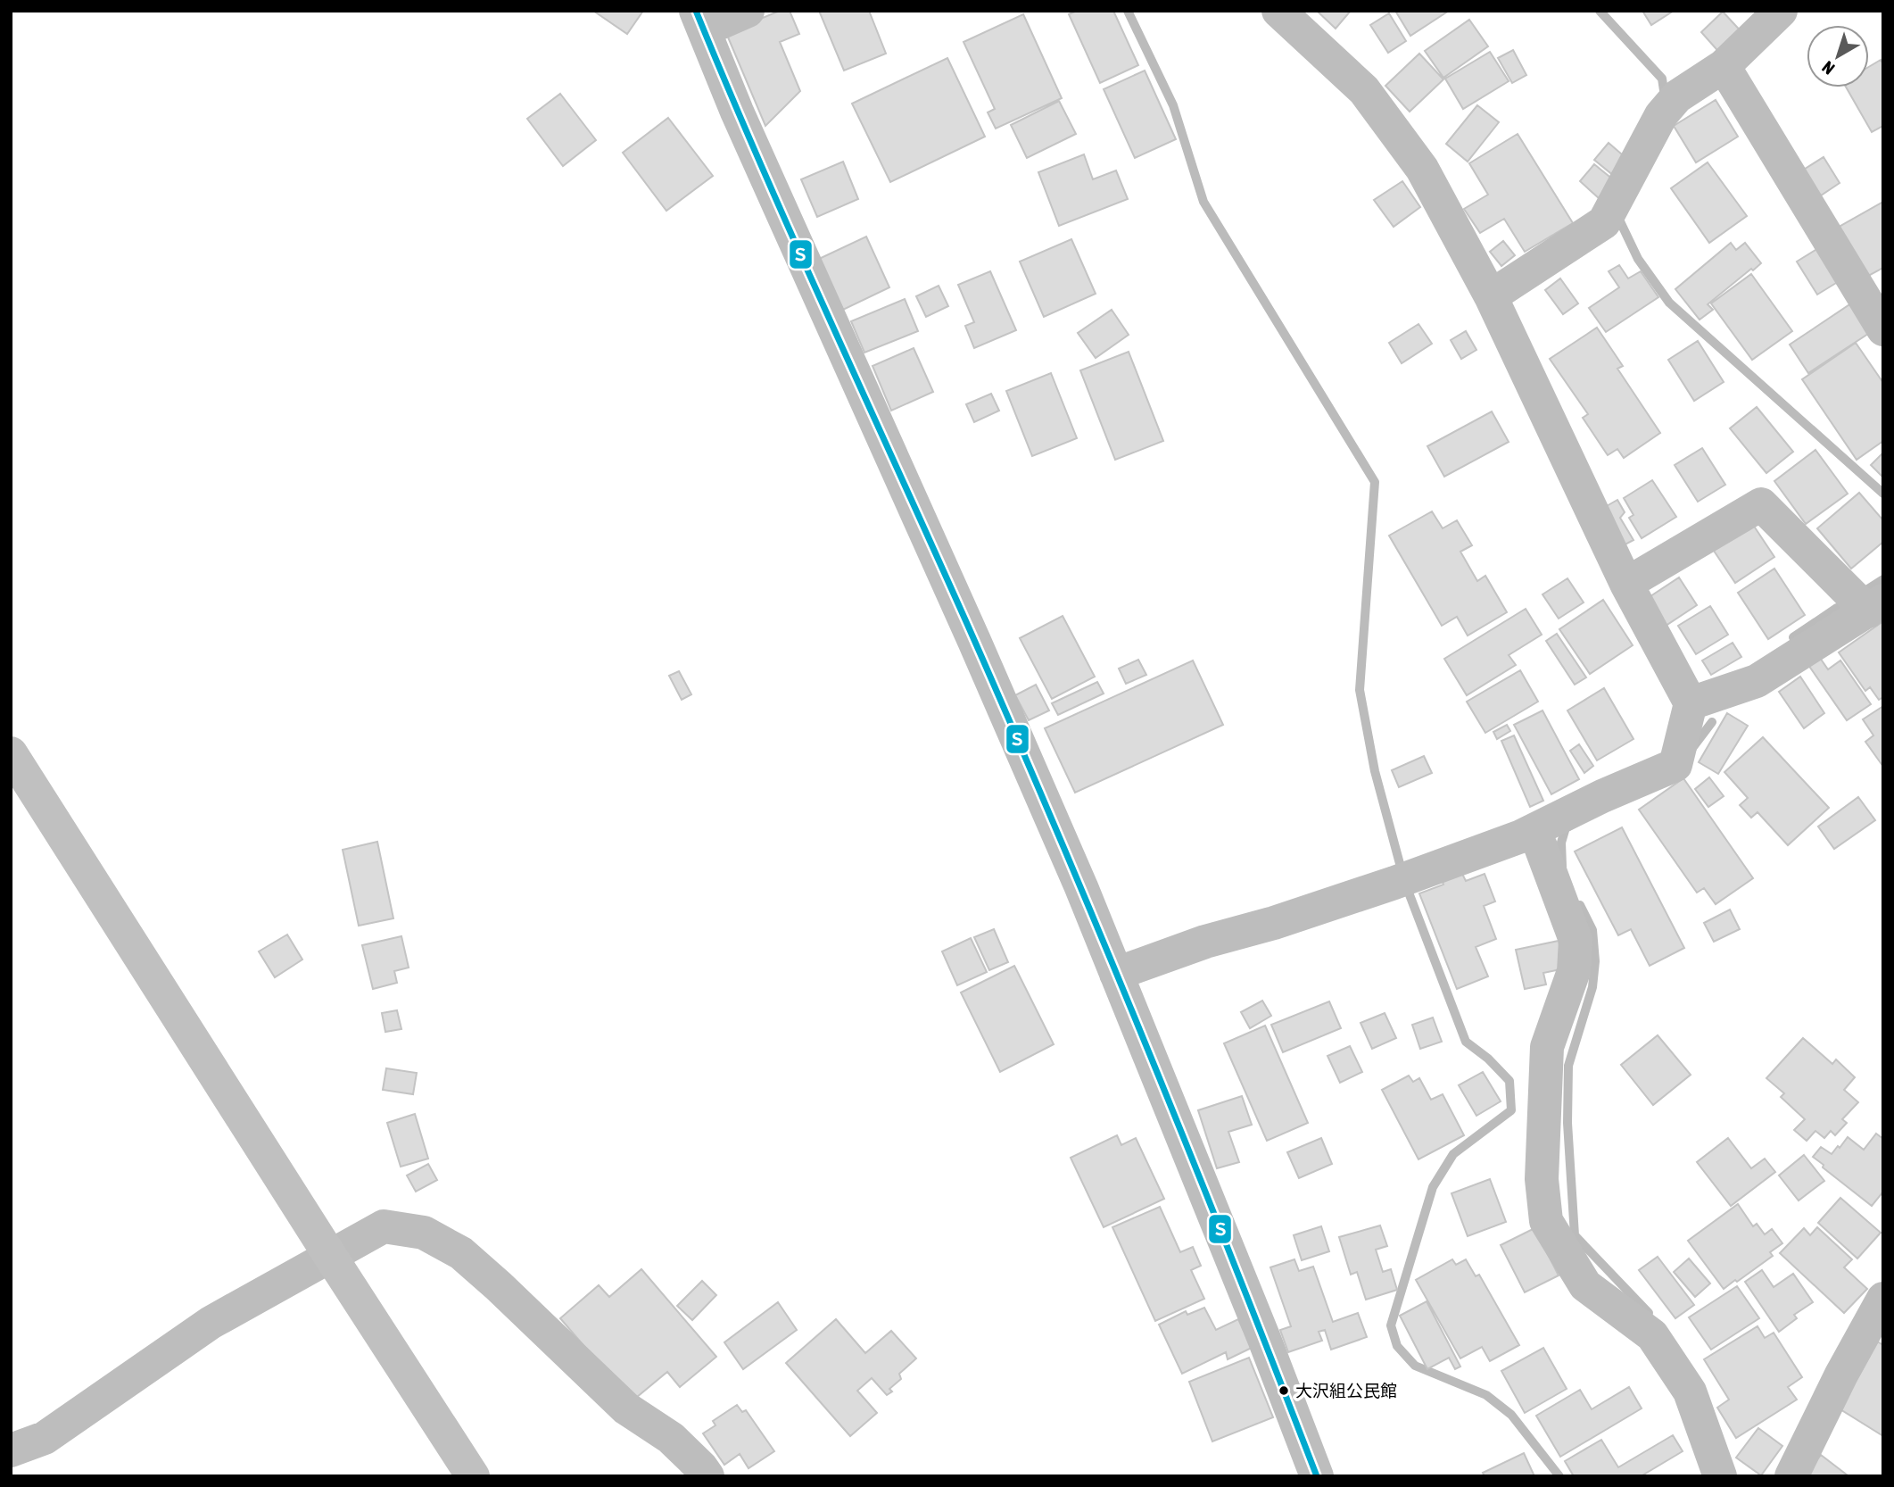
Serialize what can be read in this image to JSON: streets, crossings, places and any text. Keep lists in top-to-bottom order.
{
  "places": ["大沢組公民館"],
  "lines": ["transit line Ｓ"],
  "north": "bottom left"
}
